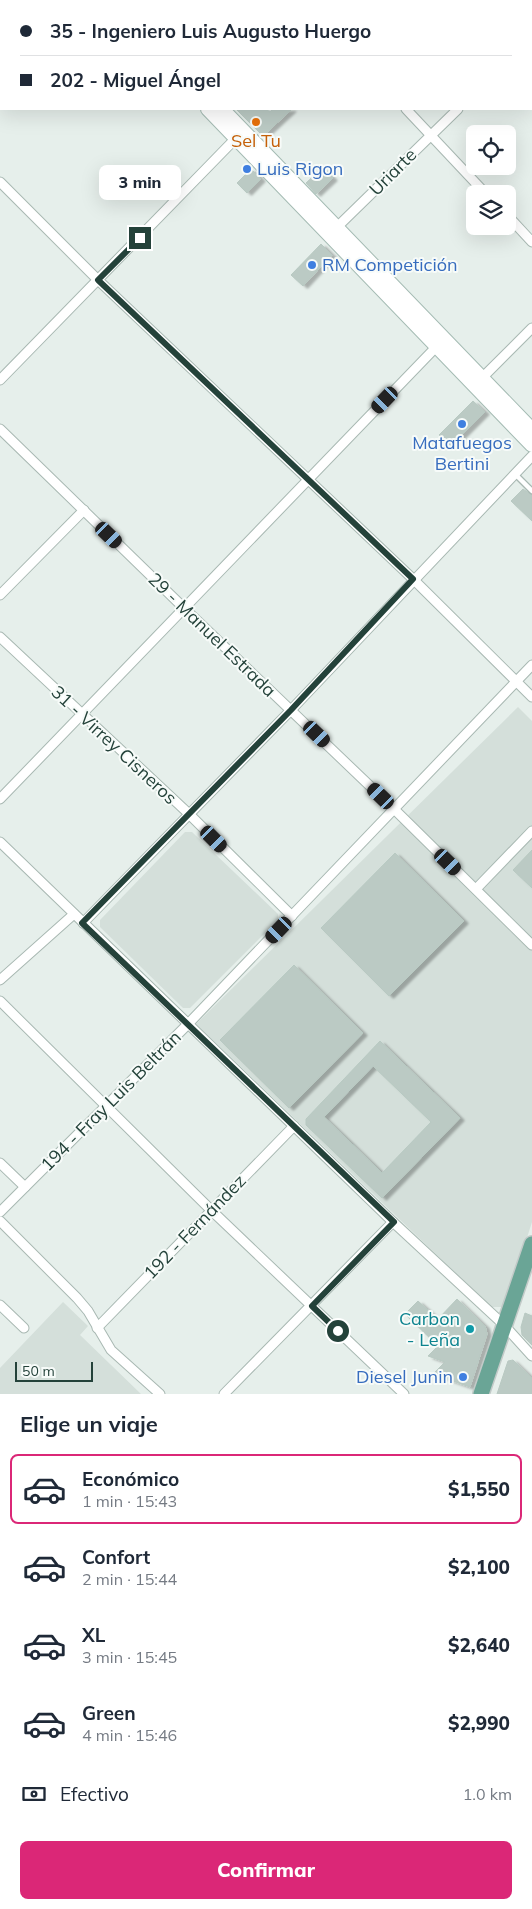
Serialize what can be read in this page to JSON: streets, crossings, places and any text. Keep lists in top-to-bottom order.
{
  "streets": {
    "street": [
      "Uriarte",
      "29 - Manuel Estrada",
      "31 - Virrey Cisneros",
      "194 - Fray Luis Beltrán",
      "192 - Fernández"
    ]
  },
  "crossings": [
    ["29 - Manuel Estrada", "194 - Fray Luis Beltrán"],
    ["31 - Virrey Cisneros", "194 - Fray Luis Beltrán"]
  ],
  "places": [
    "Sel Tu",
    "Luis Rigon",
    "RM Competición",
    "Matafuegos Bertini",
    "Carbon - Leña",
    "Diesel Junin"
  ],
  "scale_bar": "50 m",
  "page": {
    "banner": ["35 - Ingeniero Luis Augusto Huergo", "202 - Miguel Ángel"],
    "bubble": "3 min",
    "scale": "50 m",
    "heading": "Elige un viaje",
    "list": [
      {
        "name": "Económico",
        "note": "1 min · 15:43",
        "value": "$1,550"
      },
      {
        "name": "Confort",
        "note": "2 min · 15:44",
        "value": "$2,100"
      },
      {
        "name": "XL",
        "note": "3 min · 15:45",
        "value": "$2,640"
      },
      {
        "name": "Green",
        "note": "4 min · 15:46",
        "value": "$2,990"
      }
    ],
    "pay": ["Efectivo", "1.0 km"],
    "buttons": "Confirmar"
  }
}
